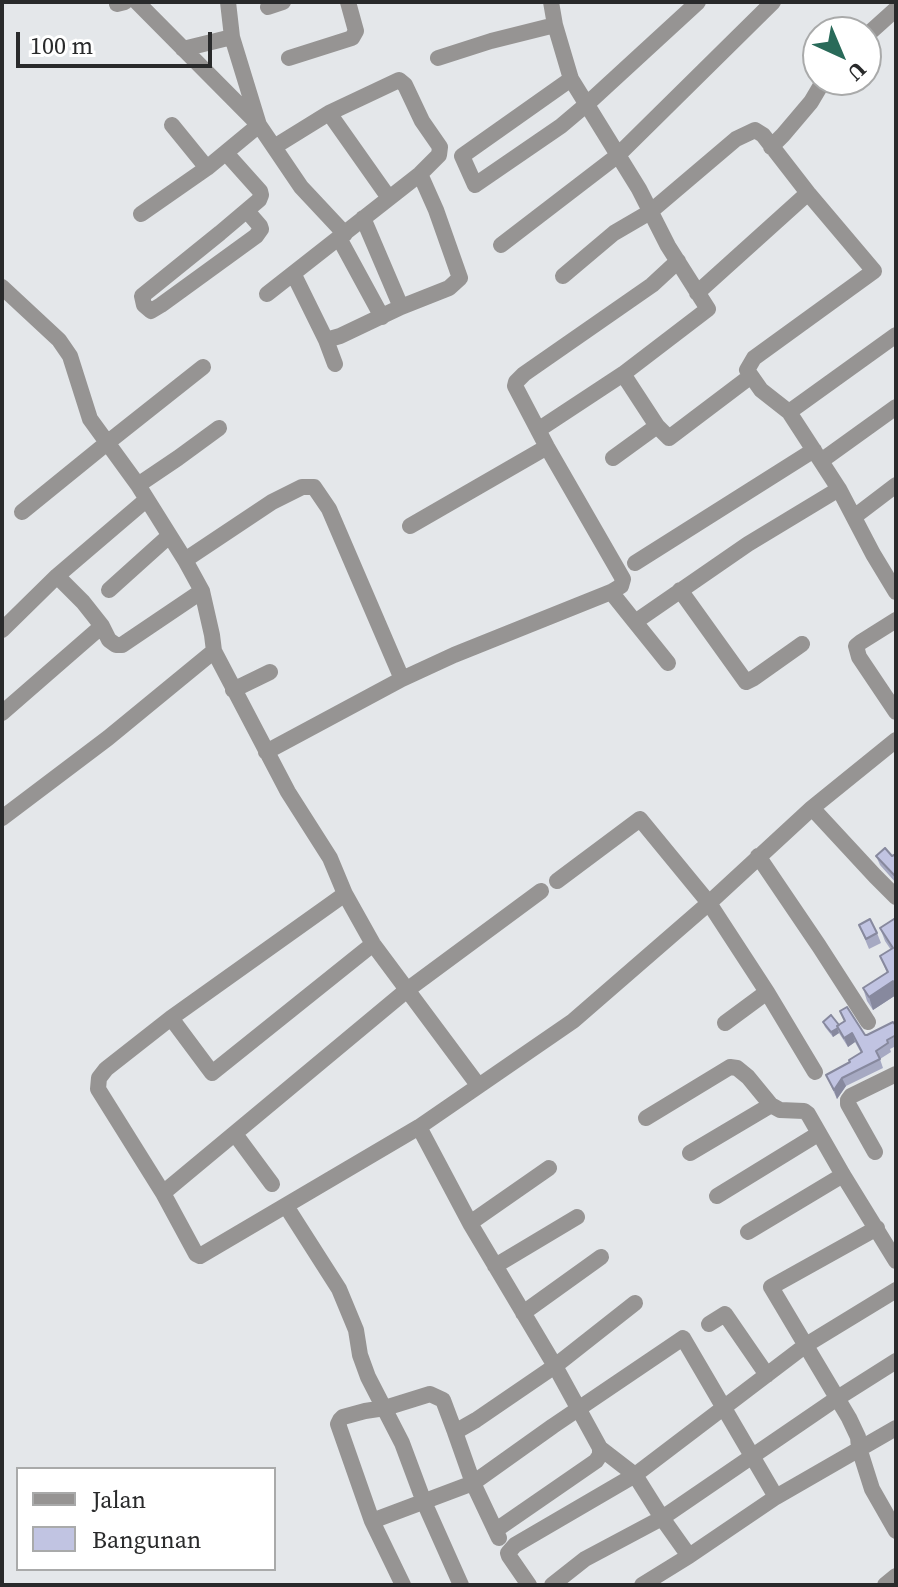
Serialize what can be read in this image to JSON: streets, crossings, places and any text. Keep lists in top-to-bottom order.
{
  "legend": ["Jalan", "Bangunan"],
  "scale_bar": "100 m",
  "north": "bottom right"
}
